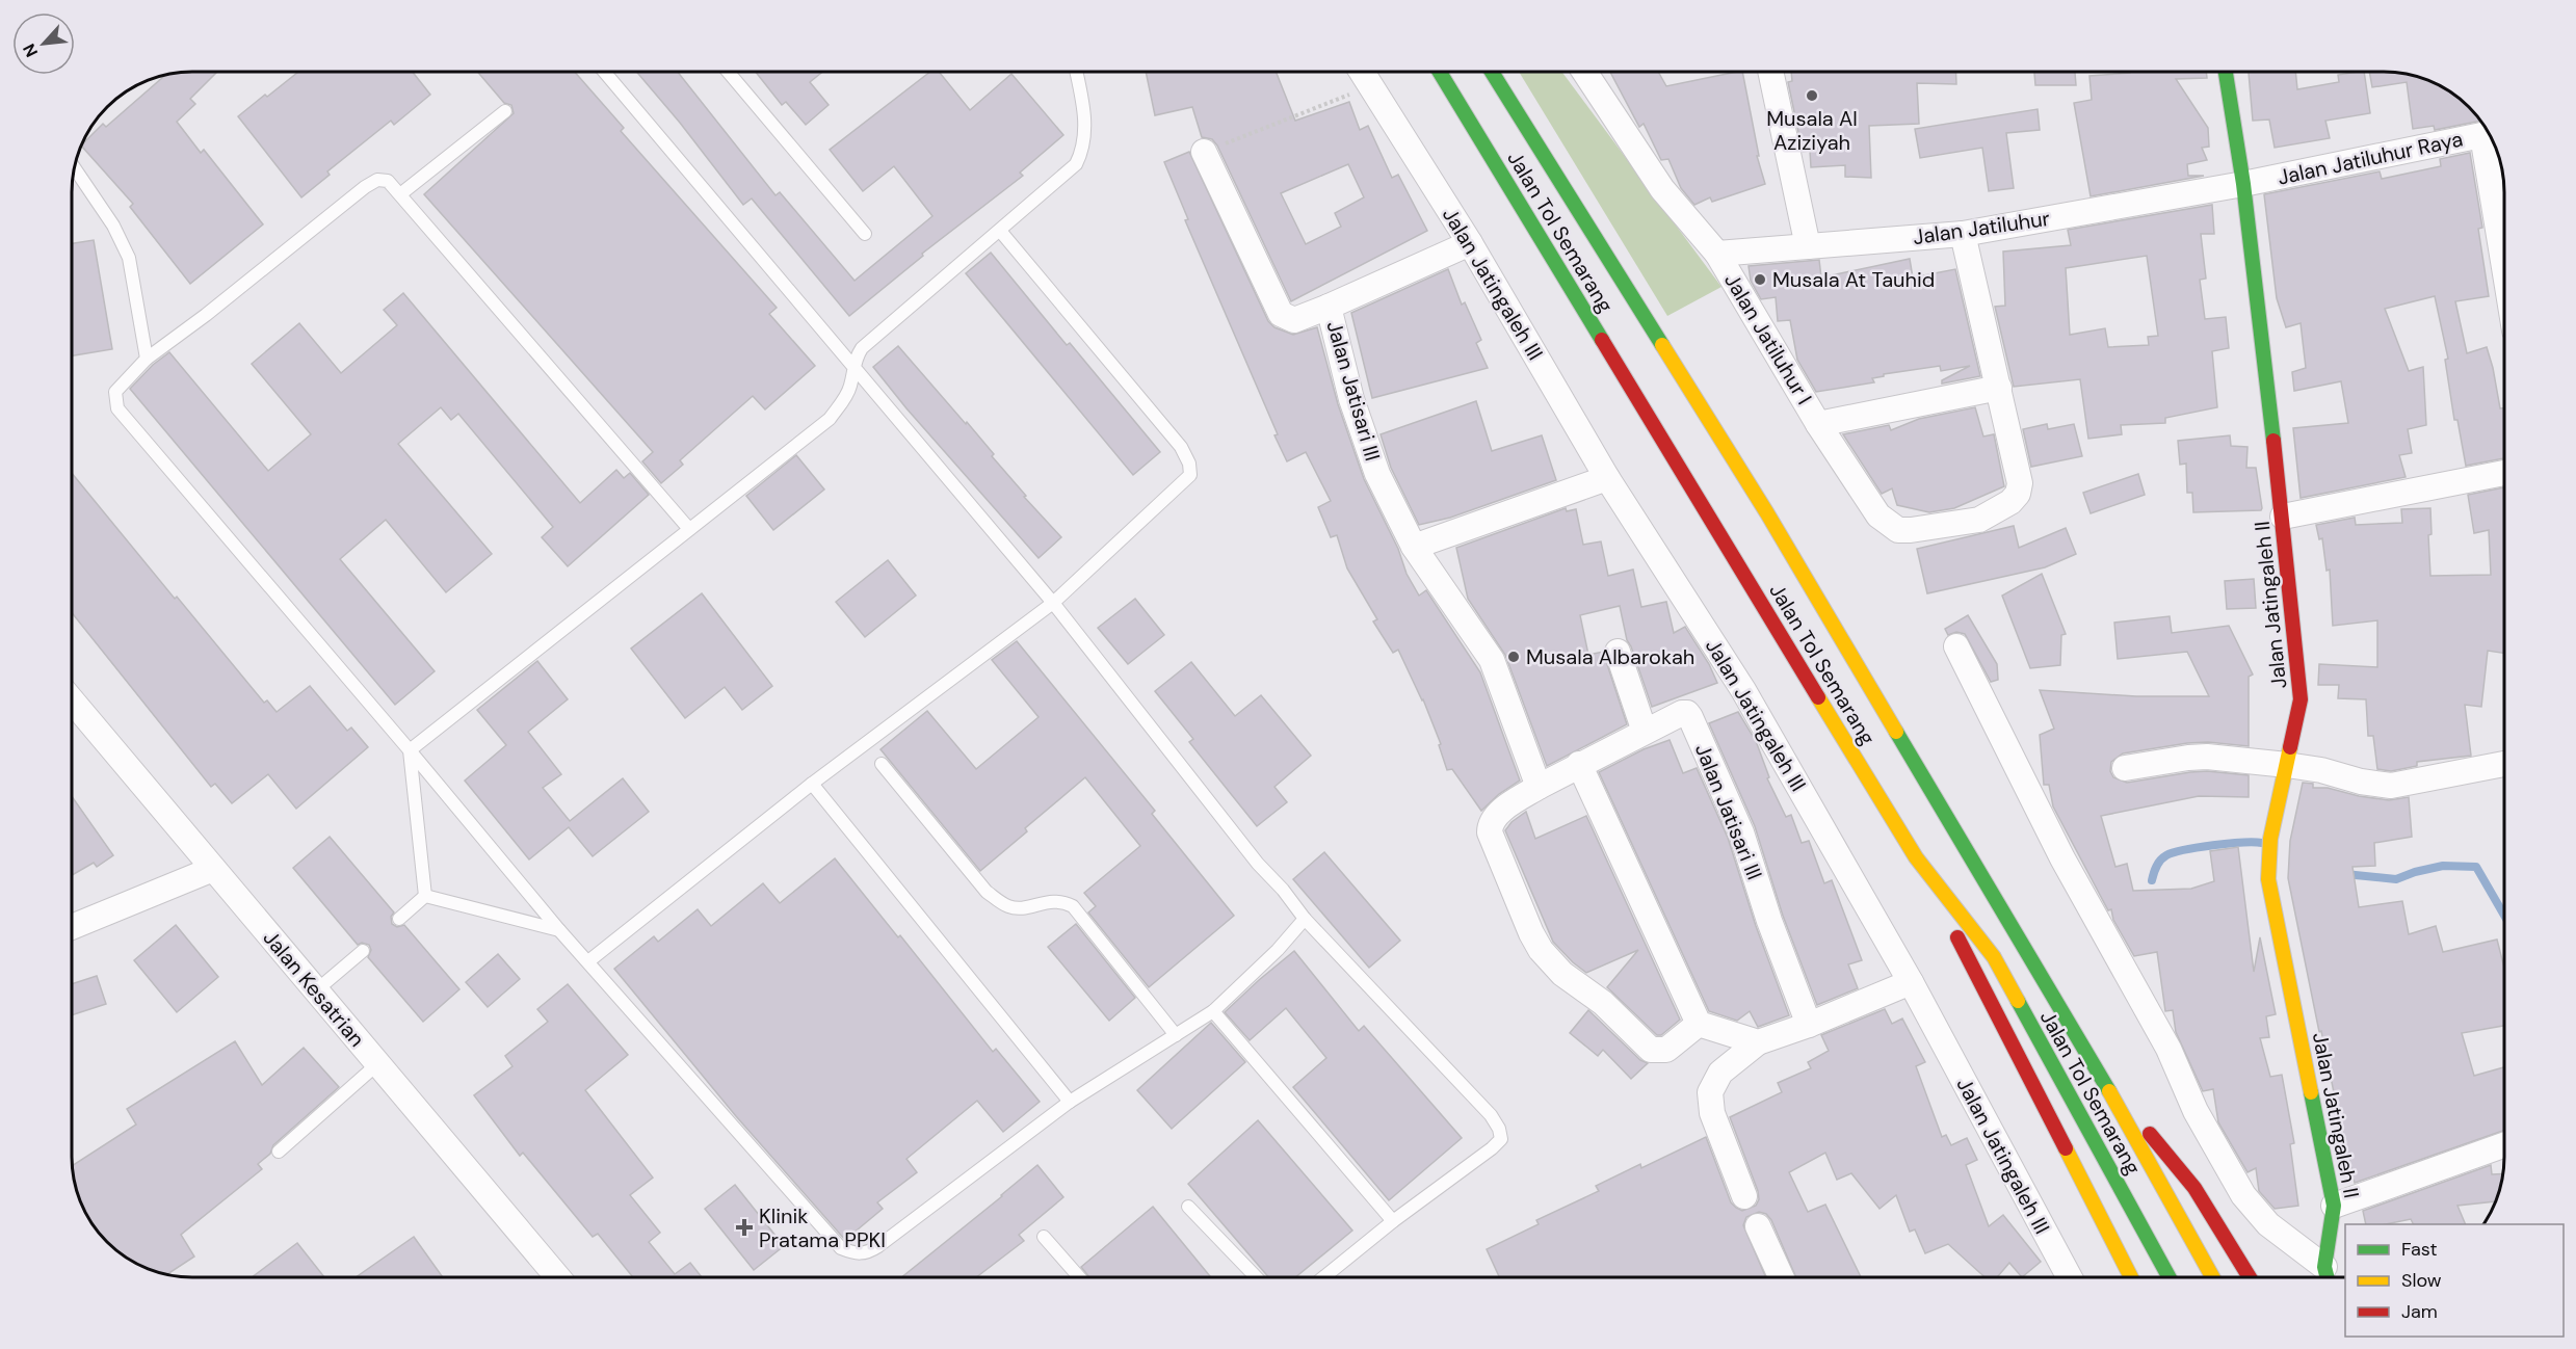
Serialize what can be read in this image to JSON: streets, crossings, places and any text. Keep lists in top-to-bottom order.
{
  "streets": {
    "main road": ["Jalan Tol Semarang", "Jalan Jatingaleh II"],
    "street": [
      "Jalan Jatiluhur Raya",
      "Jalan Jatiluhur",
      "Jalan Jatingaleh III",
      "Jalan Jatiluhur I",
      "Jalan Jatisari III",
      "Jalan Kesatrian"
    ]
  },
  "crossings": [
    ["Jalan Jatiluhur Raya", "Jalan Jatiluhur"],
    ["Jalan Jatiluhur Raya", "Jalan Jatingaleh II"],
    ["Jalan Jatiluhur", "Jalan Jatiluhur I"],
    ["Jalan Jatiluhur", "Jalan Jatingaleh II"],
    ["Jalan Jatingaleh III", "Jalan Jatisari III"]
  ],
  "places": {
    "other": ["Musala Al Aziziyah", "Musala At Tauhid", "Musala Albarokah"],
    "health": ["Klinik Pratama PPKI"]
  },
  "legend": ["Fast", "Slow", "Jam"],
  "north": "bottom left"
}
